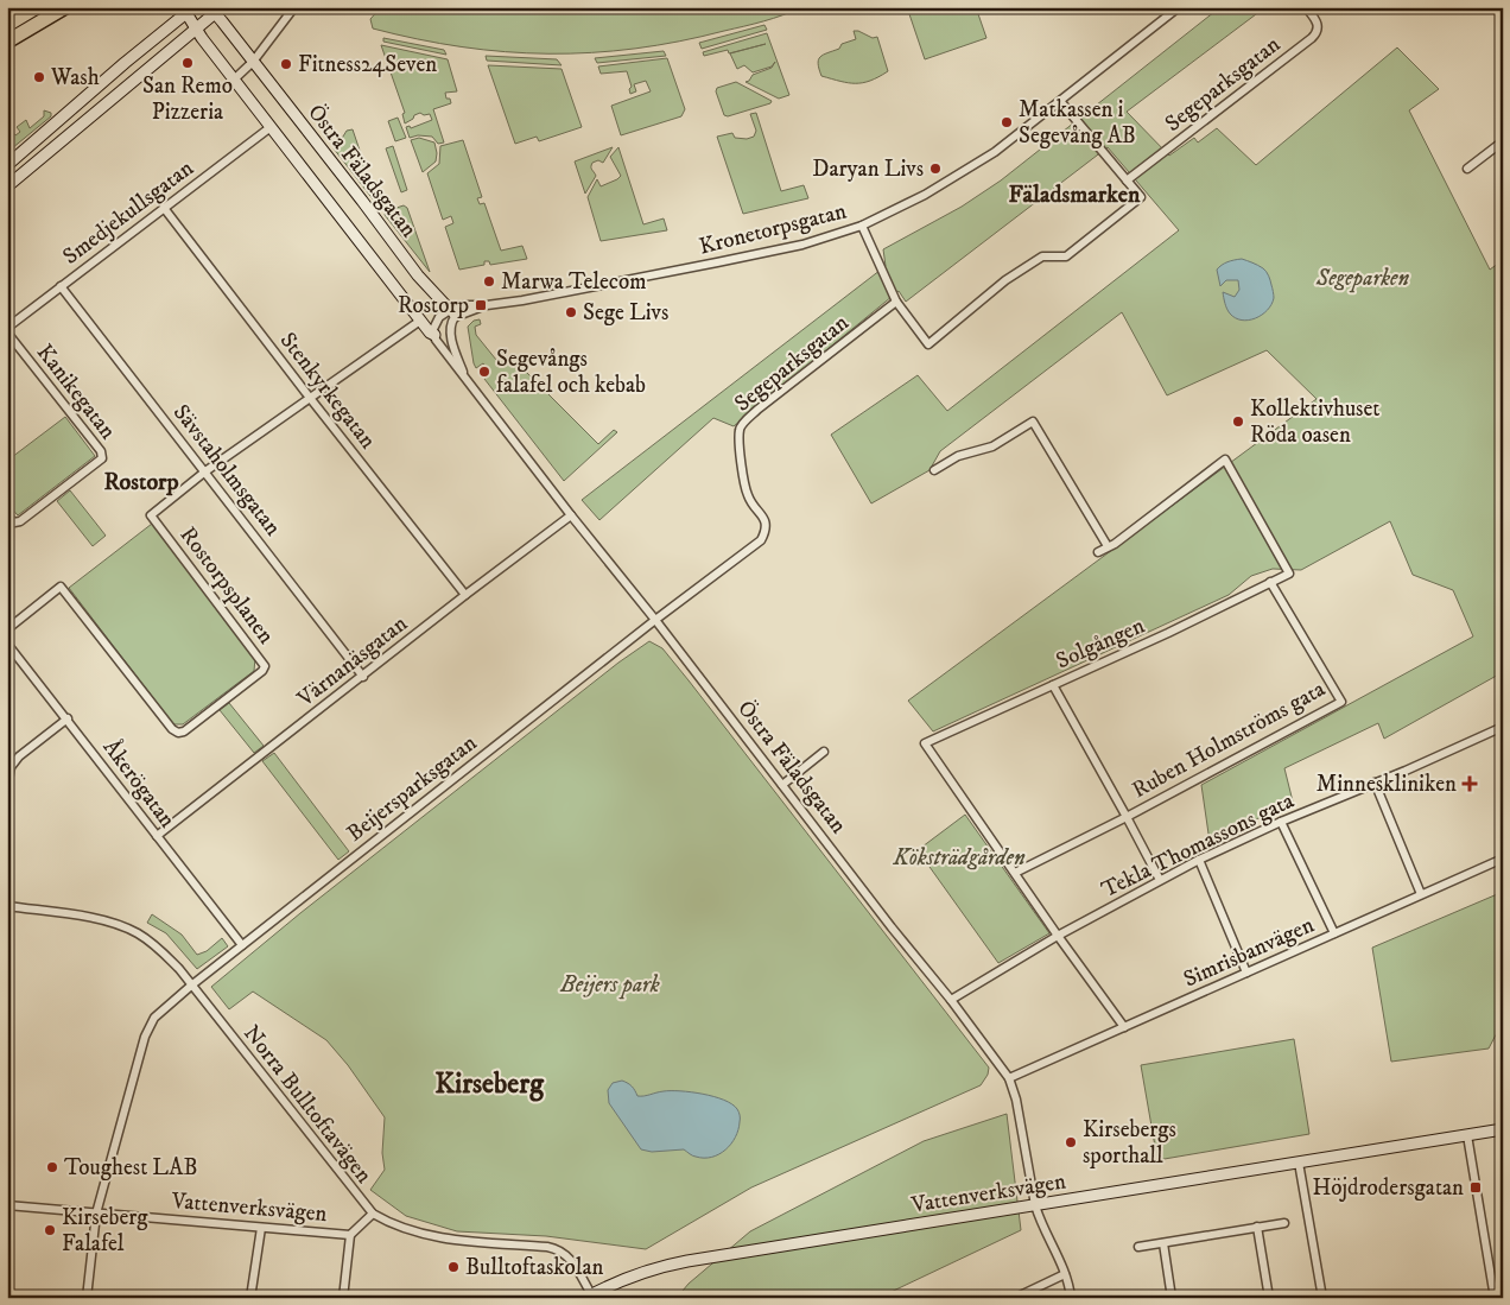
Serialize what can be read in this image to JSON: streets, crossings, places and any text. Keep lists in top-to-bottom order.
{
  "streets": {
    "street": [
      "Segeparksgatan",
      "Östra Fäladsgatan",
      "Smedjekullsgatan",
      "Kronetorpsgatan",
      "Stenkyrkegatan",
      "Kanikegatan",
      "Sävstaholmsgatan",
      "Rostorpsplanen",
      "Solgången",
      "Värnanäsgatan",
      "Ruben Holmströms gata",
      "Åkerögatan",
      "Beijersparksgatan",
      "Tekla Thomassons gata",
      "Simrisbanvägen",
      "Norra Bulltoftavägen",
      "Vattenverksvägen"
    ]
  },
  "crossings": [
    ["Segeparksgatan", "Östra Fäladsgatan"],
    ["Segeparksgatan", "Beijersparksgatan"],
    ["Östra Fäladsgatan", "Smedjekullsgatan"],
    ["Östra Fäladsgatan", "Kronetorpsgatan"],
    ["Östra Fäladsgatan", "Värnanäsgatan"],
    ["Östra Fäladsgatan", "Beijersparksgatan"],
    ["Östra Fäladsgatan", "Tekla Thomassons gata"],
    ["Östra Fäladsgatan", "Simrisbanvägen"],
    ["Östra Fäladsgatan", "Vattenverksvägen"],
    ["Smedjekullsgatan", "Stenkyrkegatan"],
    ["Smedjekullsgatan", "Sävstaholmsgatan"],
    ["Stenkyrkegatan", "Värnanäsgatan"],
    ["Sävstaholmsgatan", "Rostorpsplanen"],
    ["Sävstaholmsgatan", "Värnanäsgatan"],
    ["Solgången", "Ruben Holmströms gata"],
    ["Värnanäsgatan", "Åkerögatan"],
    ["Åkerögatan", "Beijersparksgatan"],
    ["Beijersparksgatan", "Norra Bulltoftavägen"],
    ["Beijersparksgatan", "Vattenverksvägen"],
    ["Norra Bulltoftavägen", "Vattenverksvägen"]
  ],
  "districts": ["Fäladsmarken", "Rostorp", "Kirseberg"],
  "parks": ["Segeparken", "Köksträdgården", "Beijers park"],
  "places": {
    "other": [
      "San Remo Pizzeria",
      "Fitness24Seven",
      "Wash",
      "Matkassen i Segevång AB",
      "Daryan Livs",
      "Marwa Telecom",
      "Sege Livs",
      "Segevångs falafel och kebab",
      "Kollektivhuset Röda oasen",
      "Kirsebergs sporthall",
      "Toughest LAB",
      "Kirseberg Falafel",
      "Bulltoftaskolan"
    ],
    "transit": ["Rostorp", "Höjdrodersgatan"],
    "health": ["Minneskliniken"]
  }
}
